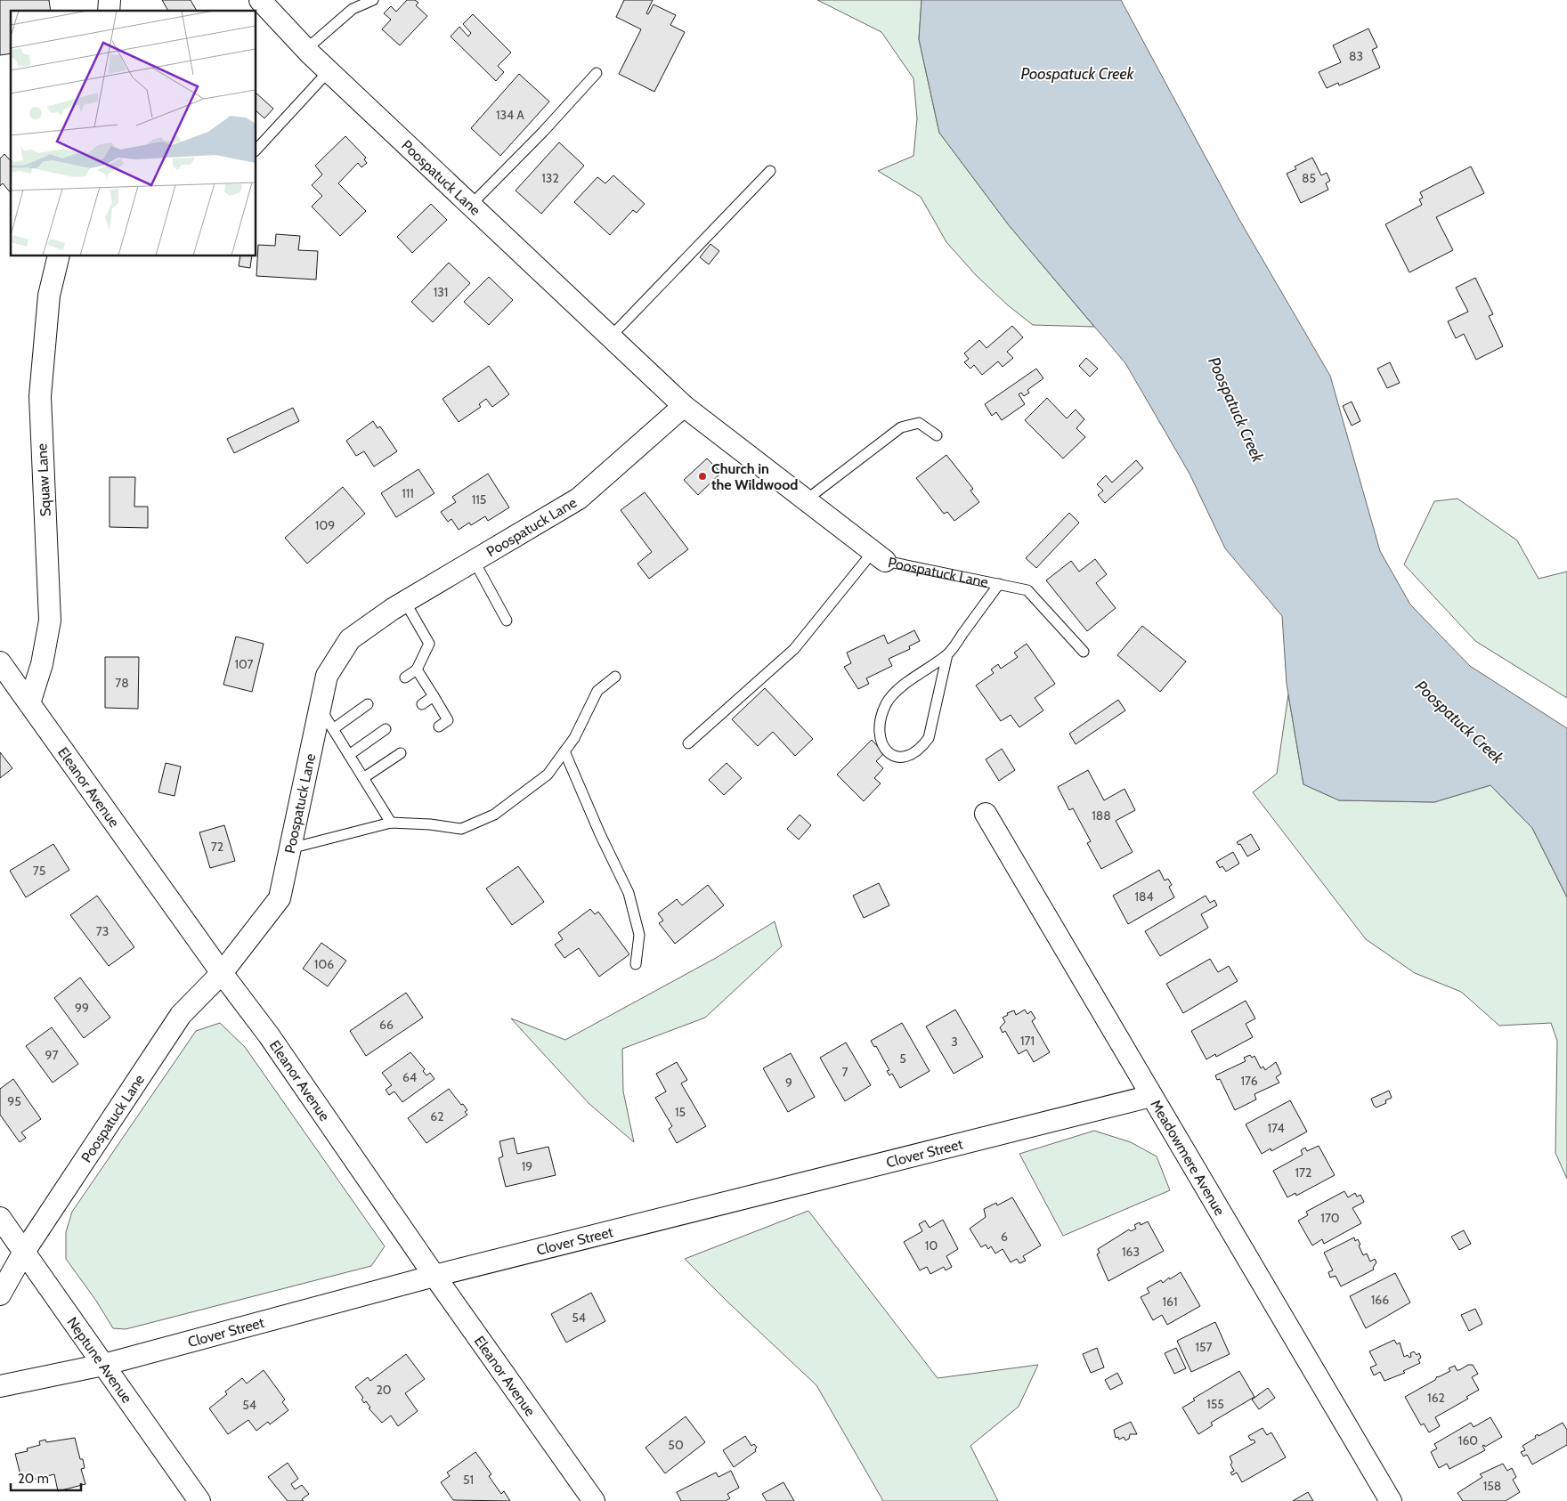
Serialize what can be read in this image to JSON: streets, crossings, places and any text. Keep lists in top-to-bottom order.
{
  "streets": {
    "street": [
      "Poospatuck Lane",
      "Squaw Lane",
      "Eleanor Avenue",
      "Clover Street",
      "Meadowmere Avenue",
      "Neptune Avenue"
    ]
  },
  "crossings": [
    ["Poospatuck Lane", "Eleanor Avenue"],
    ["Poospatuck Lane", "Neptune Avenue"],
    ["Squaw Lane", "Eleanor Avenue"],
    ["Eleanor Avenue", "Clover Street"],
    ["Clover Street", "Meadowmere Avenue"],
    ["Clover Street", "Neptune Avenue"]
  ],
  "water": ["Poospatuck Creek"],
  "places": ["Church in the Wildwood"],
  "house_numbers": [
    "83",
    "134 A",
    "132",
    "85",
    "131",
    "111",
    "115",
    "109",
    "107",
    "78",
    "188",
    "72",
    "75",
    "184",
    "73",
    "106",
    "99",
    "66",
    "171",
    "3",
    "97",
    "5",
    "7",
    "64",
    "176",
    "9",
    "95",
    "15",
    "62",
    "174",
    "19",
    "172",
    "170",
    "6",
    "10",
    "163",
    "166",
    "161",
    "54",
    "157",
    "20",
    "162",
    "155",
    "54",
    "160",
    "50",
    "51",
    "158"
  ],
  "scale_bar": "20 m"
}
